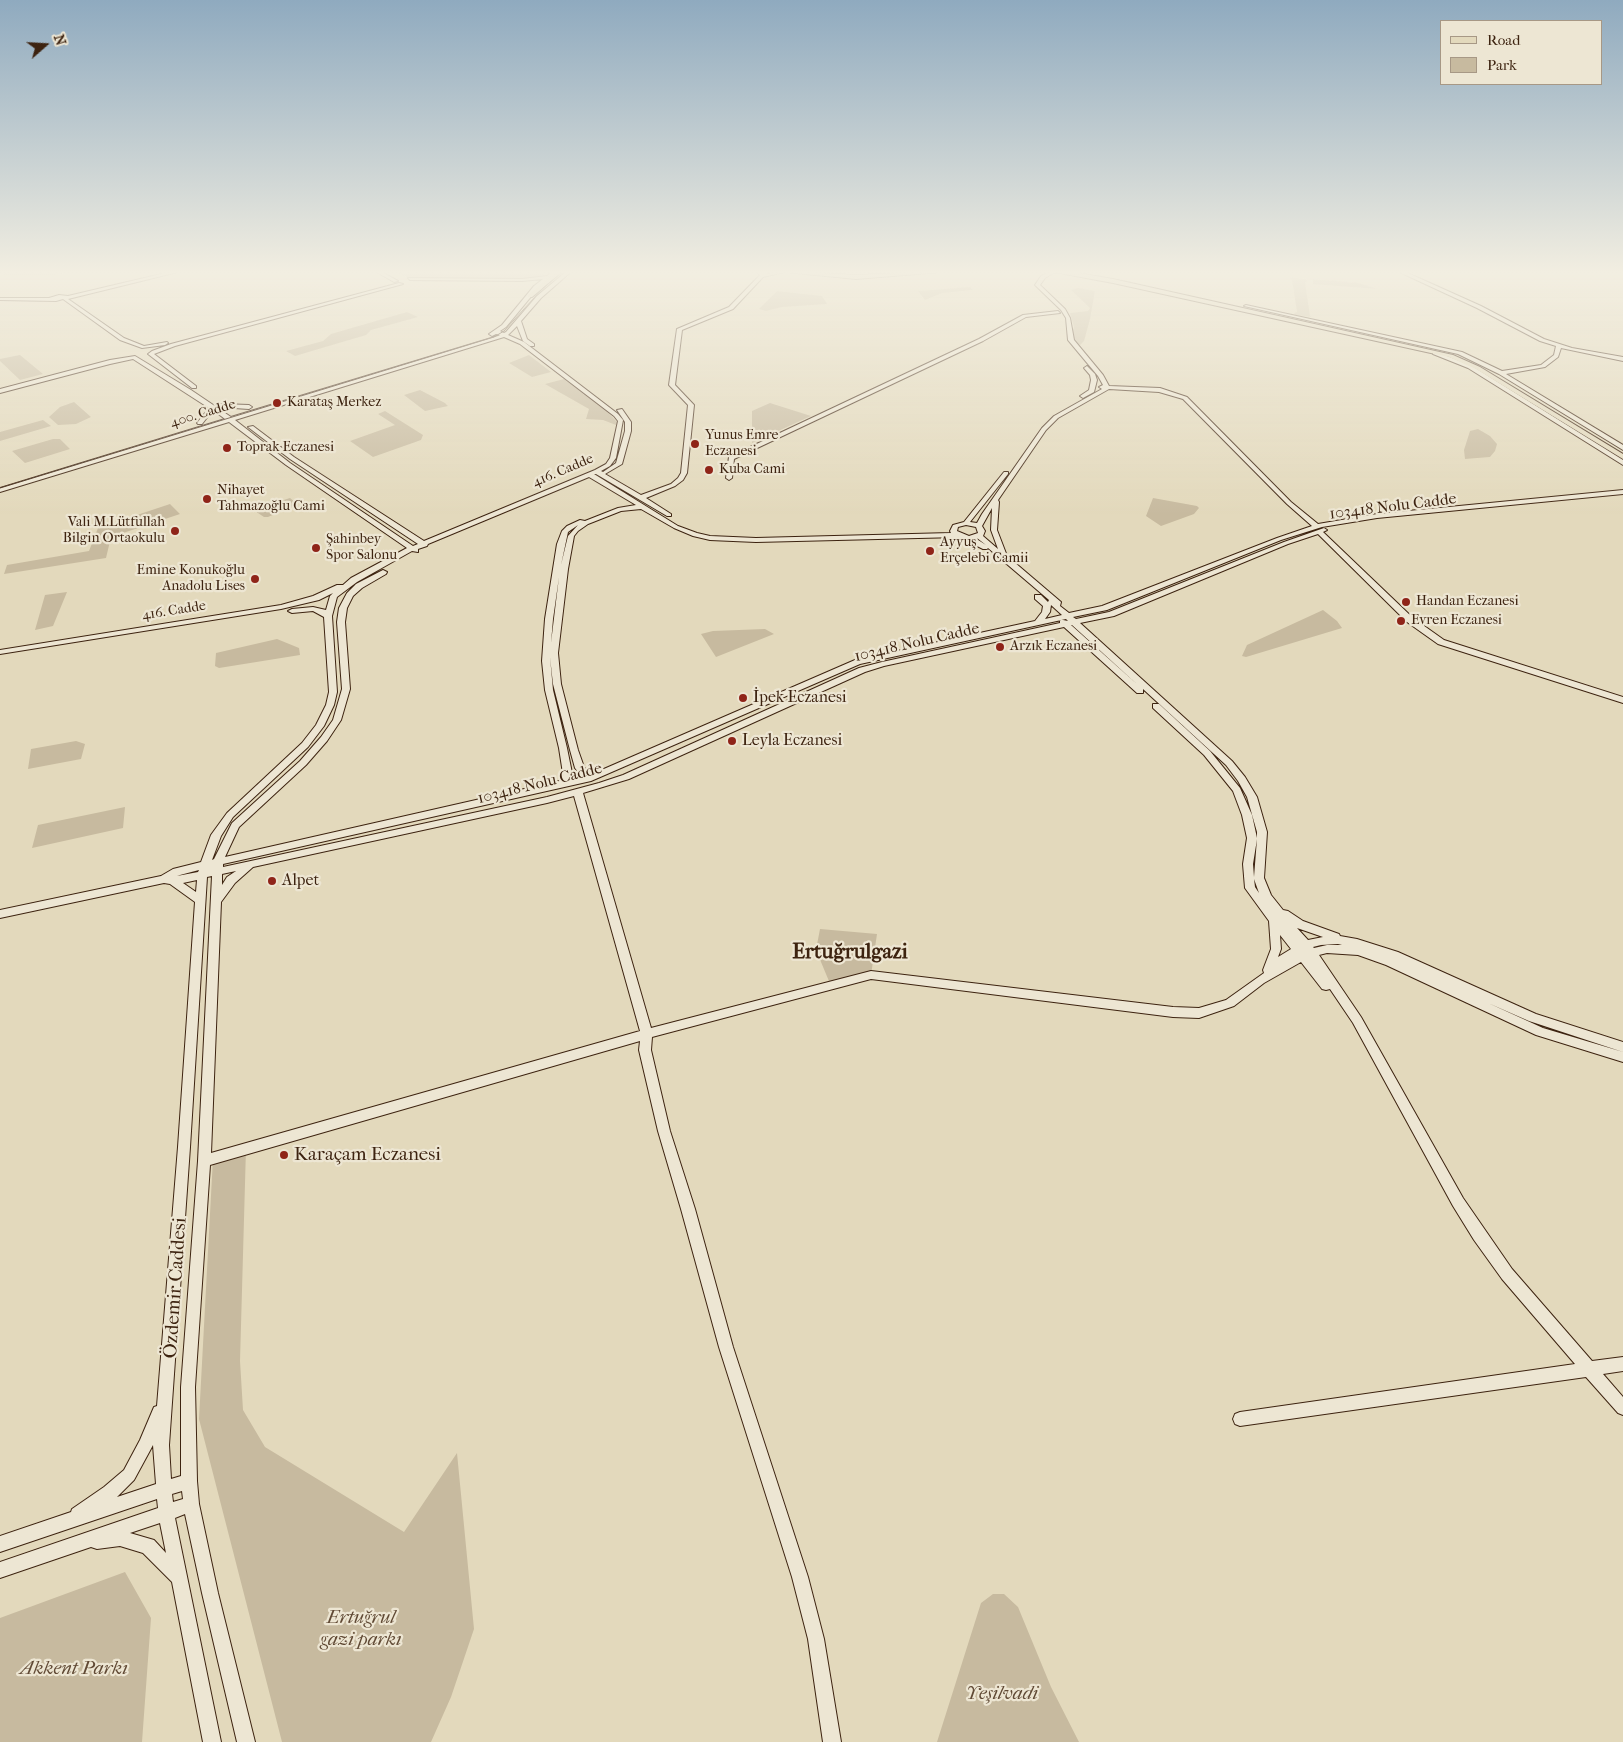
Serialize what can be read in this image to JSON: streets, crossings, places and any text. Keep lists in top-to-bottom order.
{
  "streets": {
    "main road": [
      "400. Cadde",
      "416. Cadde",
      "103418 Nolu Cadde",
      "Özdemir Caddesi"
    ]
  },
  "crossings": [
    ["416. Cadde", "103418 Nolu Cadde"],
    ["416. Cadde", "Özdemir Caddesi"],
    ["103418 Nolu Cadde", "Özdemir Caddesi"]
  ],
  "districts": ["Ertuğrulgazi"],
  "parks": ["Ertuğrul gazi parkı", "Akkent Parkı", "Yeşilvadi"],
  "places": [
    "Karataş Merkez",
    "Yunus Emre Eczanesi",
    "Toprak Eczanesi",
    "Kuba Cami",
    "Nihayet Tahmazoğlu Cami",
    "Vali M.Lütfullah Bilgin Ortaokulu",
    "Şahinbey Spor Salonu",
    "Ayyuş Erçelebi Camii",
    "Emine Konukoğlu Anadolu Lises",
    "Handan Eczanesi",
    "Evren Eczanesi",
    "Arzık Eczanesi",
    "İpek Eczanesi",
    "Leyla Eczanesi",
    "Alpet",
    "Karaçam Eczanesi"
  ],
  "legend": ["Road", "Park"],
  "north": "right"
}
